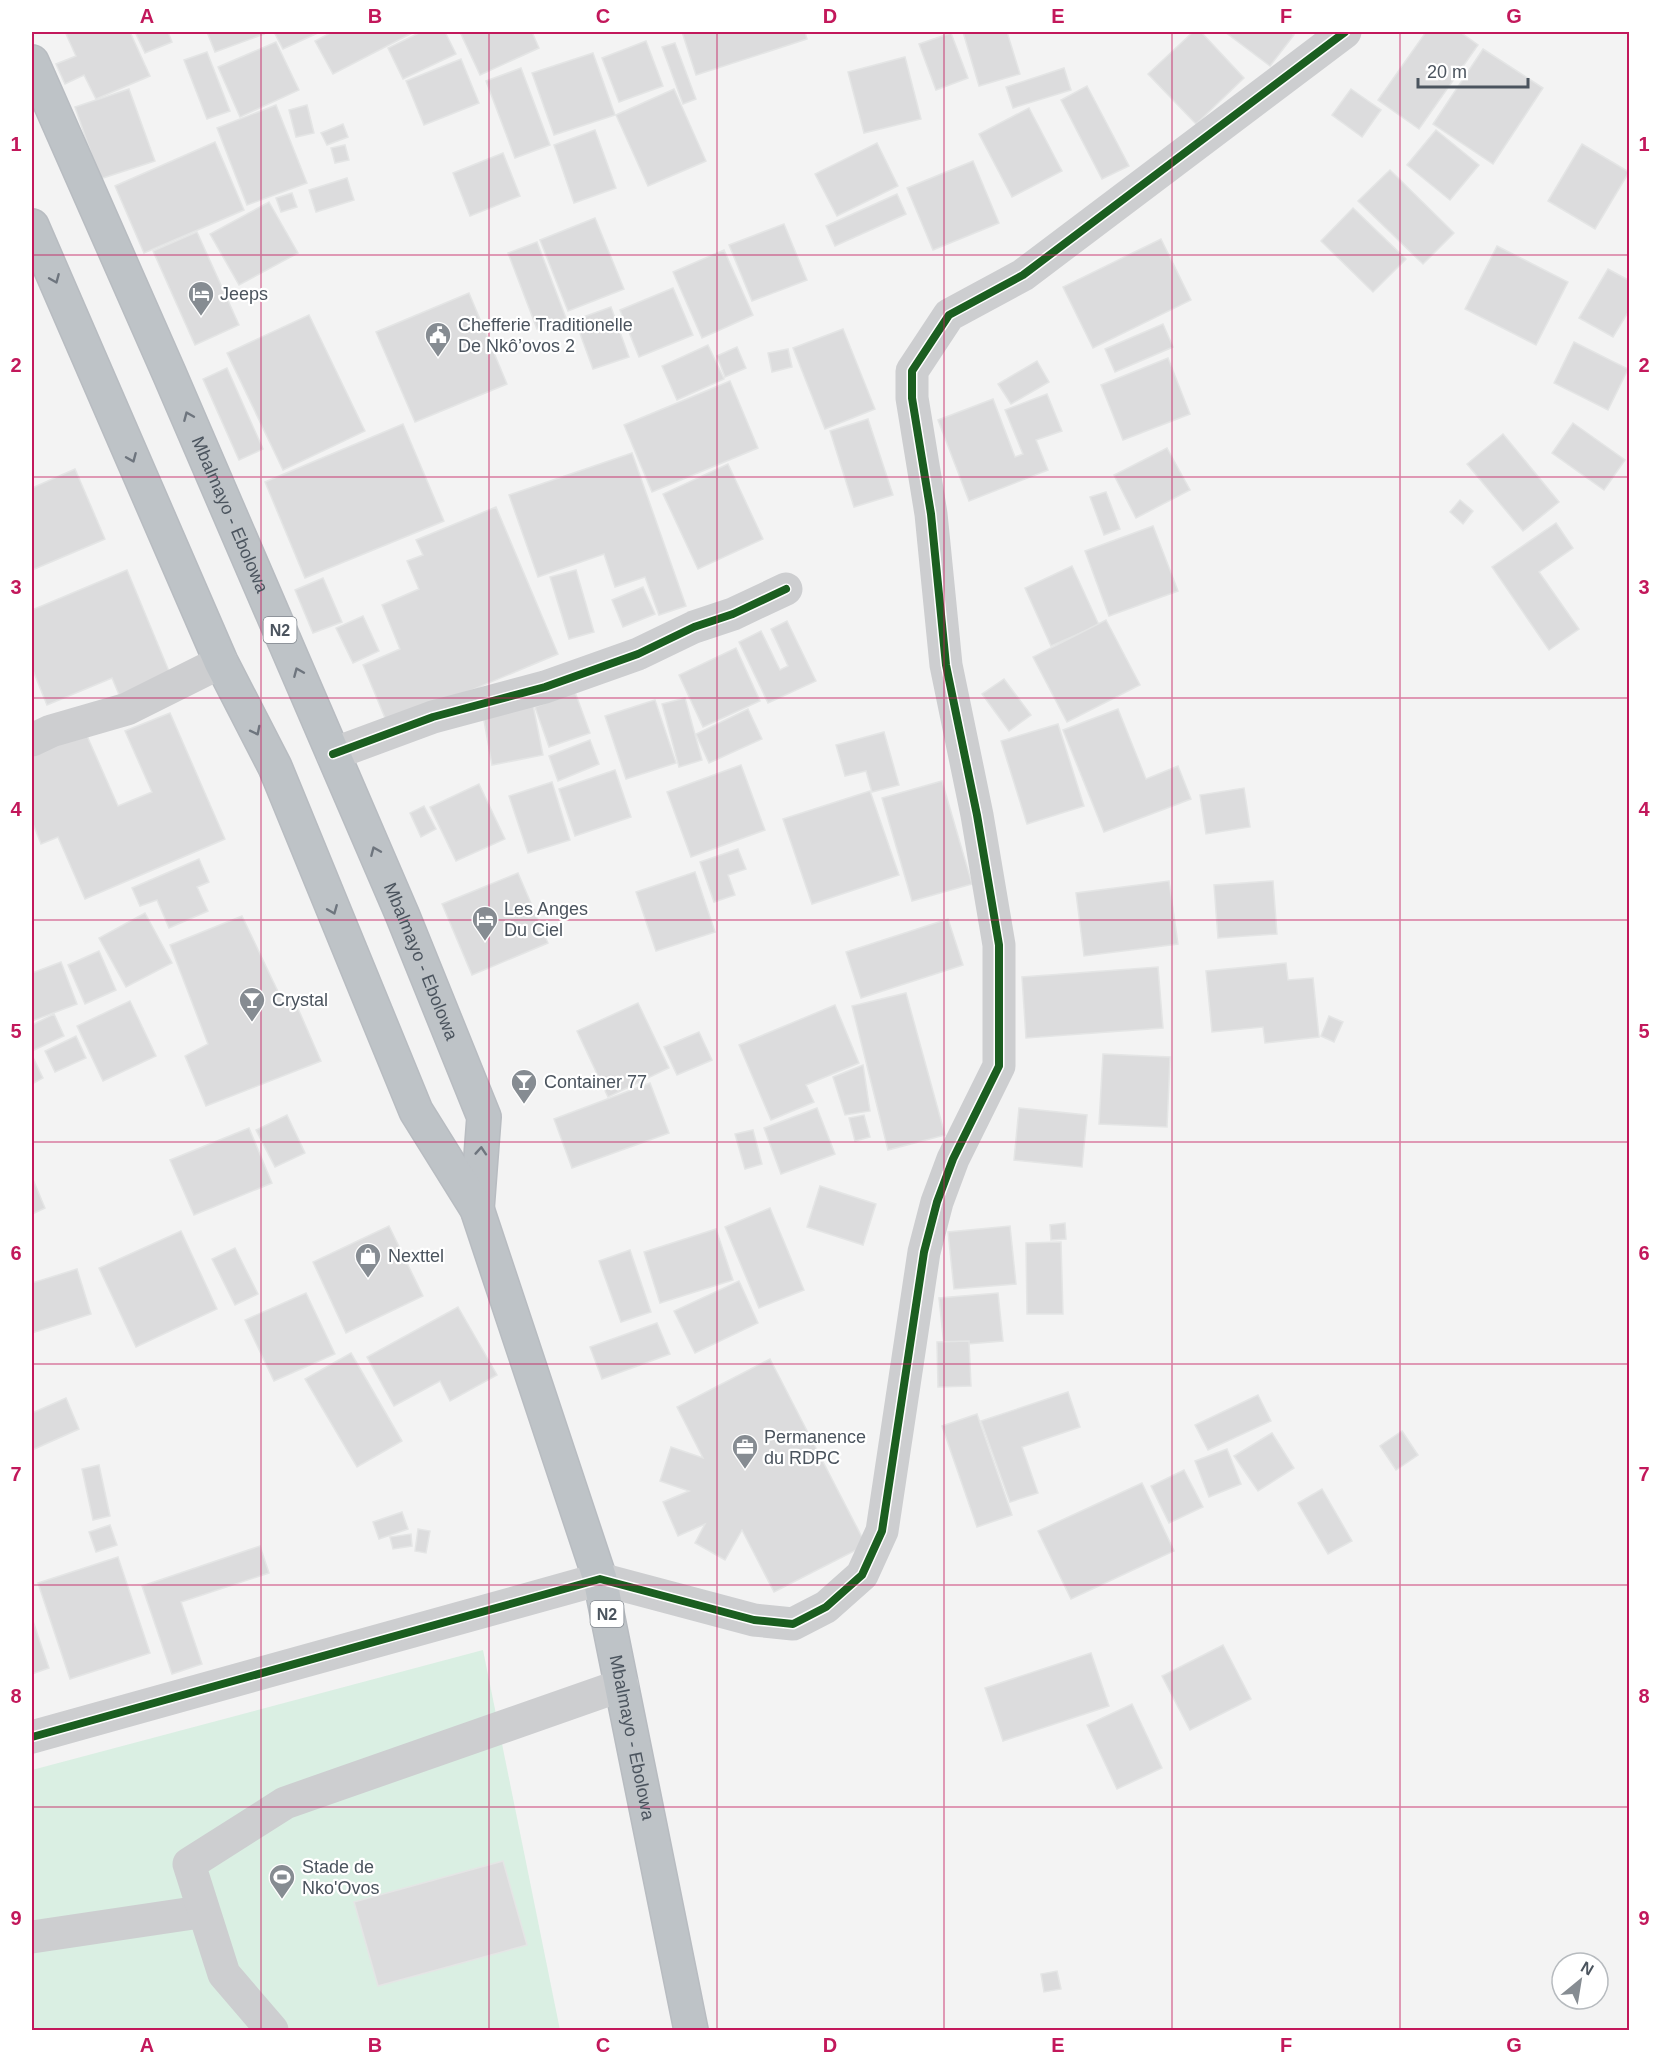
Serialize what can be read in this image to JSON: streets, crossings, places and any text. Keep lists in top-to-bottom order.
{
  "streets": {
    "highway": ["Mbalmayo - Ebolowa", "N2"]
  },
  "places": {
    "hotel": ["Jeeps", "Les Anges Du Ciel"],
    "public building": ["Chefferie Traditionelle De Nkô’ovos 2"],
    "bar": ["Crystal", "Container 77"],
    "shop": ["Nexttel"],
    "office": ["Permanence du RDPC"],
    "sports": ["Stade de Nko'Ovos"]
  },
  "scale_bar": "20 m",
  "north": "top right",
  "grid": {
    "columns": [
      "A",
      "B",
      "C",
      "D",
      "E",
      "F",
      "G"
    ],
    "rows": [
      "1",
      "2",
      "3",
      "4",
      "5",
      "6",
      "7",
      "8",
      "9"
    ]
  }
}
